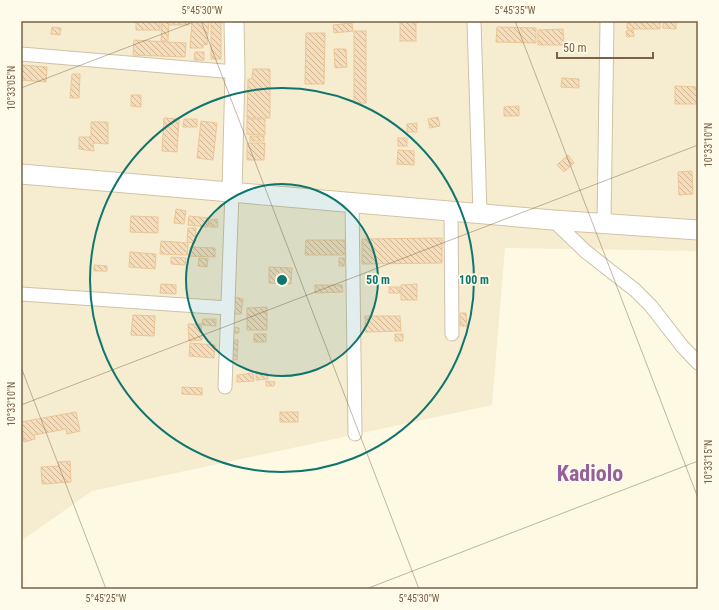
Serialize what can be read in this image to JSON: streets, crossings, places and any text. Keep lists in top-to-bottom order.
{
  "districts": ["Kadiolo"],
  "scale_bar": "50 m",
  "coordinates": [
    "5°45'30\"W",
    "5°45'35\"W",
    "10°33'05\"N",
    "10°33'10\"N",
    "10°33'15\"N",
    "5°45'25\"W"
  ],
  "rings": ["50 m", "100 m"]
}
